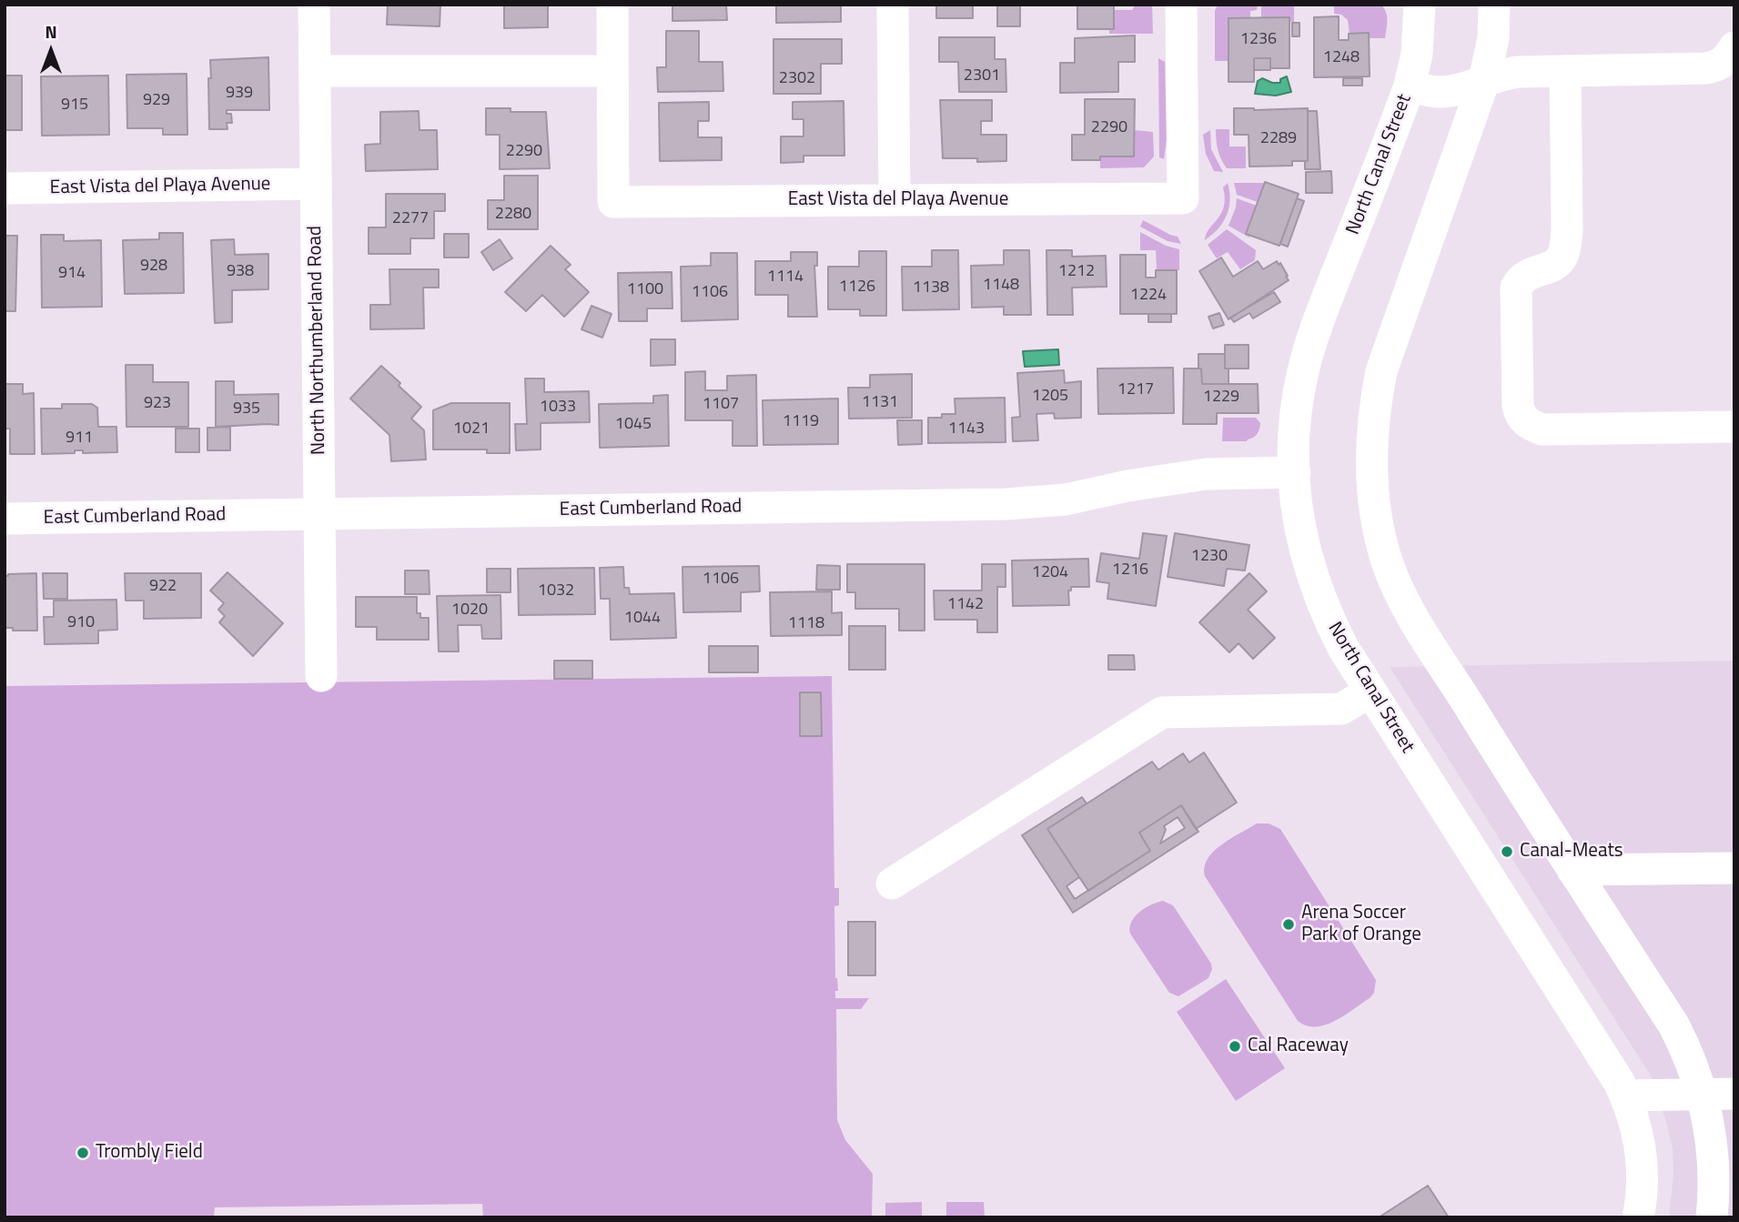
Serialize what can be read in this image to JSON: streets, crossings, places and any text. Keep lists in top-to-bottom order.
{
  "streets": {
    "street": [
      "North Canal Street",
      "East Vista del Playa Avenue",
      "North Northumberland Road",
      "East Cumberland Road"
    ]
  },
  "crossings": [
    ["North Canal Street", "East Cumberland Road"],
    ["East Vista del Playa Avenue", "North Northumberland Road"],
    ["North Northumberland Road", "East Cumberland Road"]
  ],
  "places": [
    "Canal-Meats",
    "Arena Soccer Park of Orange",
    "Cal Raceway",
    "Trombly Field"
  ],
  "house_numbers": [
    "1236",
    "1248",
    "2301",
    "2302",
    "939",
    "929",
    "915",
    "2290",
    "2289",
    "2290",
    "2280",
    "2277",
    "928",
    "938",
    "1212",
    "914",
    "1114",
    "1148",
    "1126",
    "1138",
    "1100",
    "1106",
    "1224",
    "1217",
    "1205",
    "1229",
    "1131",
    "923",
    "1107",
    "1033",
    "935",
    "1119",
    "1045",
    "1021",
    "1143",
    "911",
    "1230",
    "1216",
    "1204",
    "1106",
    "922",
    "1032",
    "1142",
    "1020",
    "1044",
    "910",
    "1118"
  ],
  "north": "top"
}
